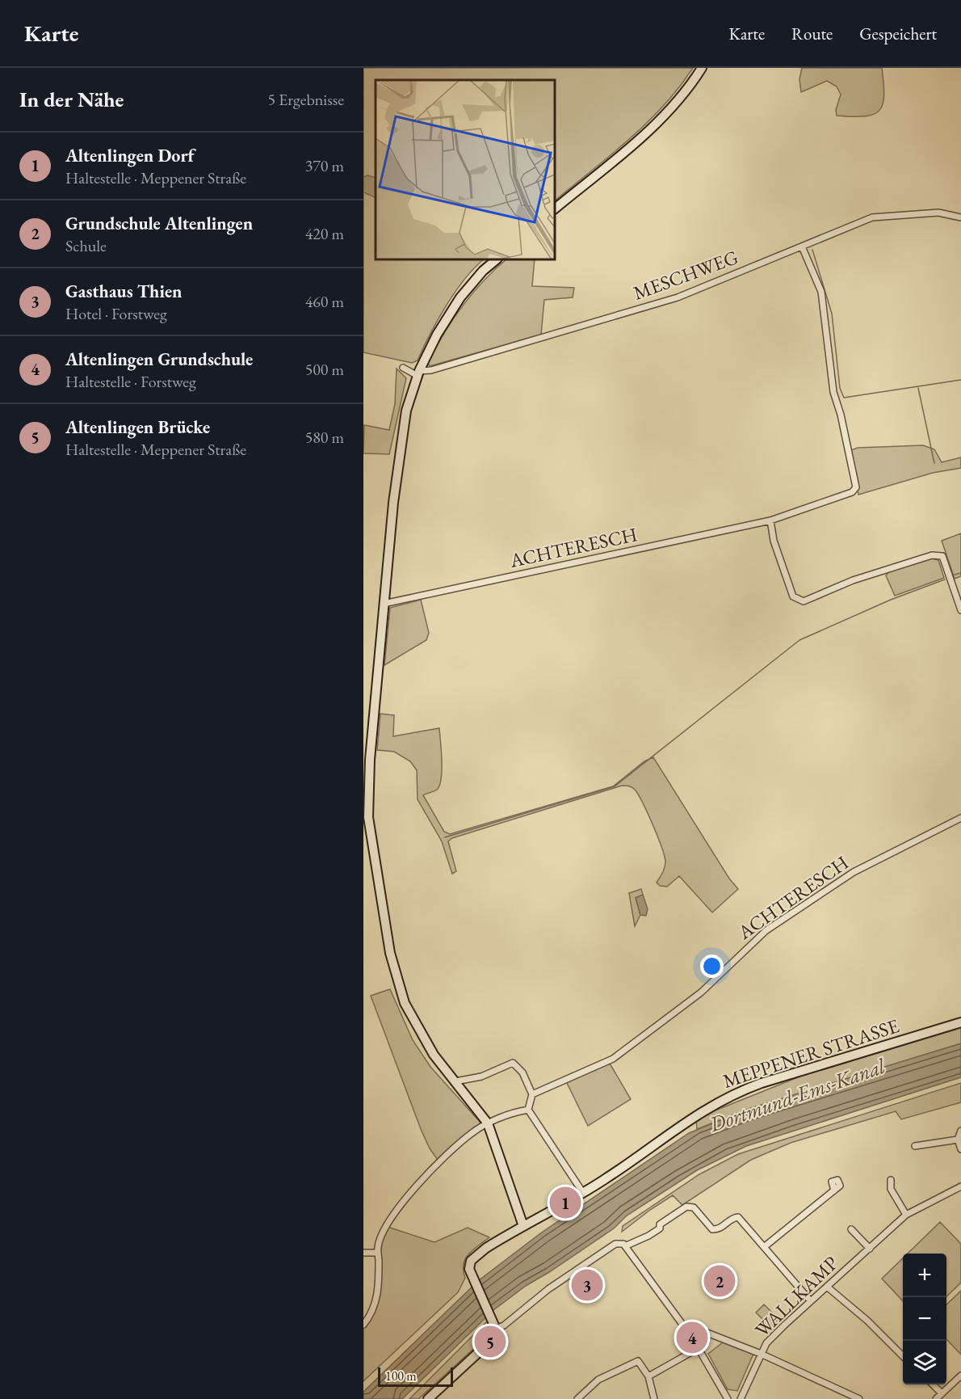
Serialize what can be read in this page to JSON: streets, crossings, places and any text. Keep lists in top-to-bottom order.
{
  "streets": {
    "main road": ["MEPPENER STRASSE"],
    "street": ["MESCHWEG", "ACHTERESCH", "WALLKAMP"]
  },
  "crossings": [
    ["MESCHWEG", "ACHTERESCH"]
  ],
  "water": ["Dortmund-Ems-Kanal"],
  "scale_bar": "100 m",
  "page": {
    "header": "Karte",
    "nav": ["Karte", "Route", "Gespeichert"],
    "heading": ["In der Nähe", "5 Ergebnisse"],
    "list": [
      {
        "mark": "1",
        "name": "Altenlingen Dorf",
        "note": "Haltestelle · Meppener Straße",
        "value": "370 m"
      },
      {
        "mark": "2",
        "name": "Grundschule Altenlingen",
        "note": "Schule",
        "value": "420 m"
      },
      {
        "mark": "3",
        "name": "Gasthaus Thien",
        "note": "Hotel · Forstweg",
        "value": "460 m"
      },
      {
        "mark": "4",
        "name": "Altenlingen Grundschule",
        "note": "Haltestelle · Forstweg",
        "value": "500 m"
      },
      {
        "mark": "5",
        "name": "Altenlingen Brücke",
        "note": "Haltestelle · Meppener Straße",
        "value": "580 m"
      }
    ],
    "pins": [
      "1",
      "2",
      "3",
      "4",
      "5"
    ],
    "map_buttons": ["+", "−"],
    "scale": "100 m"
  }
}
